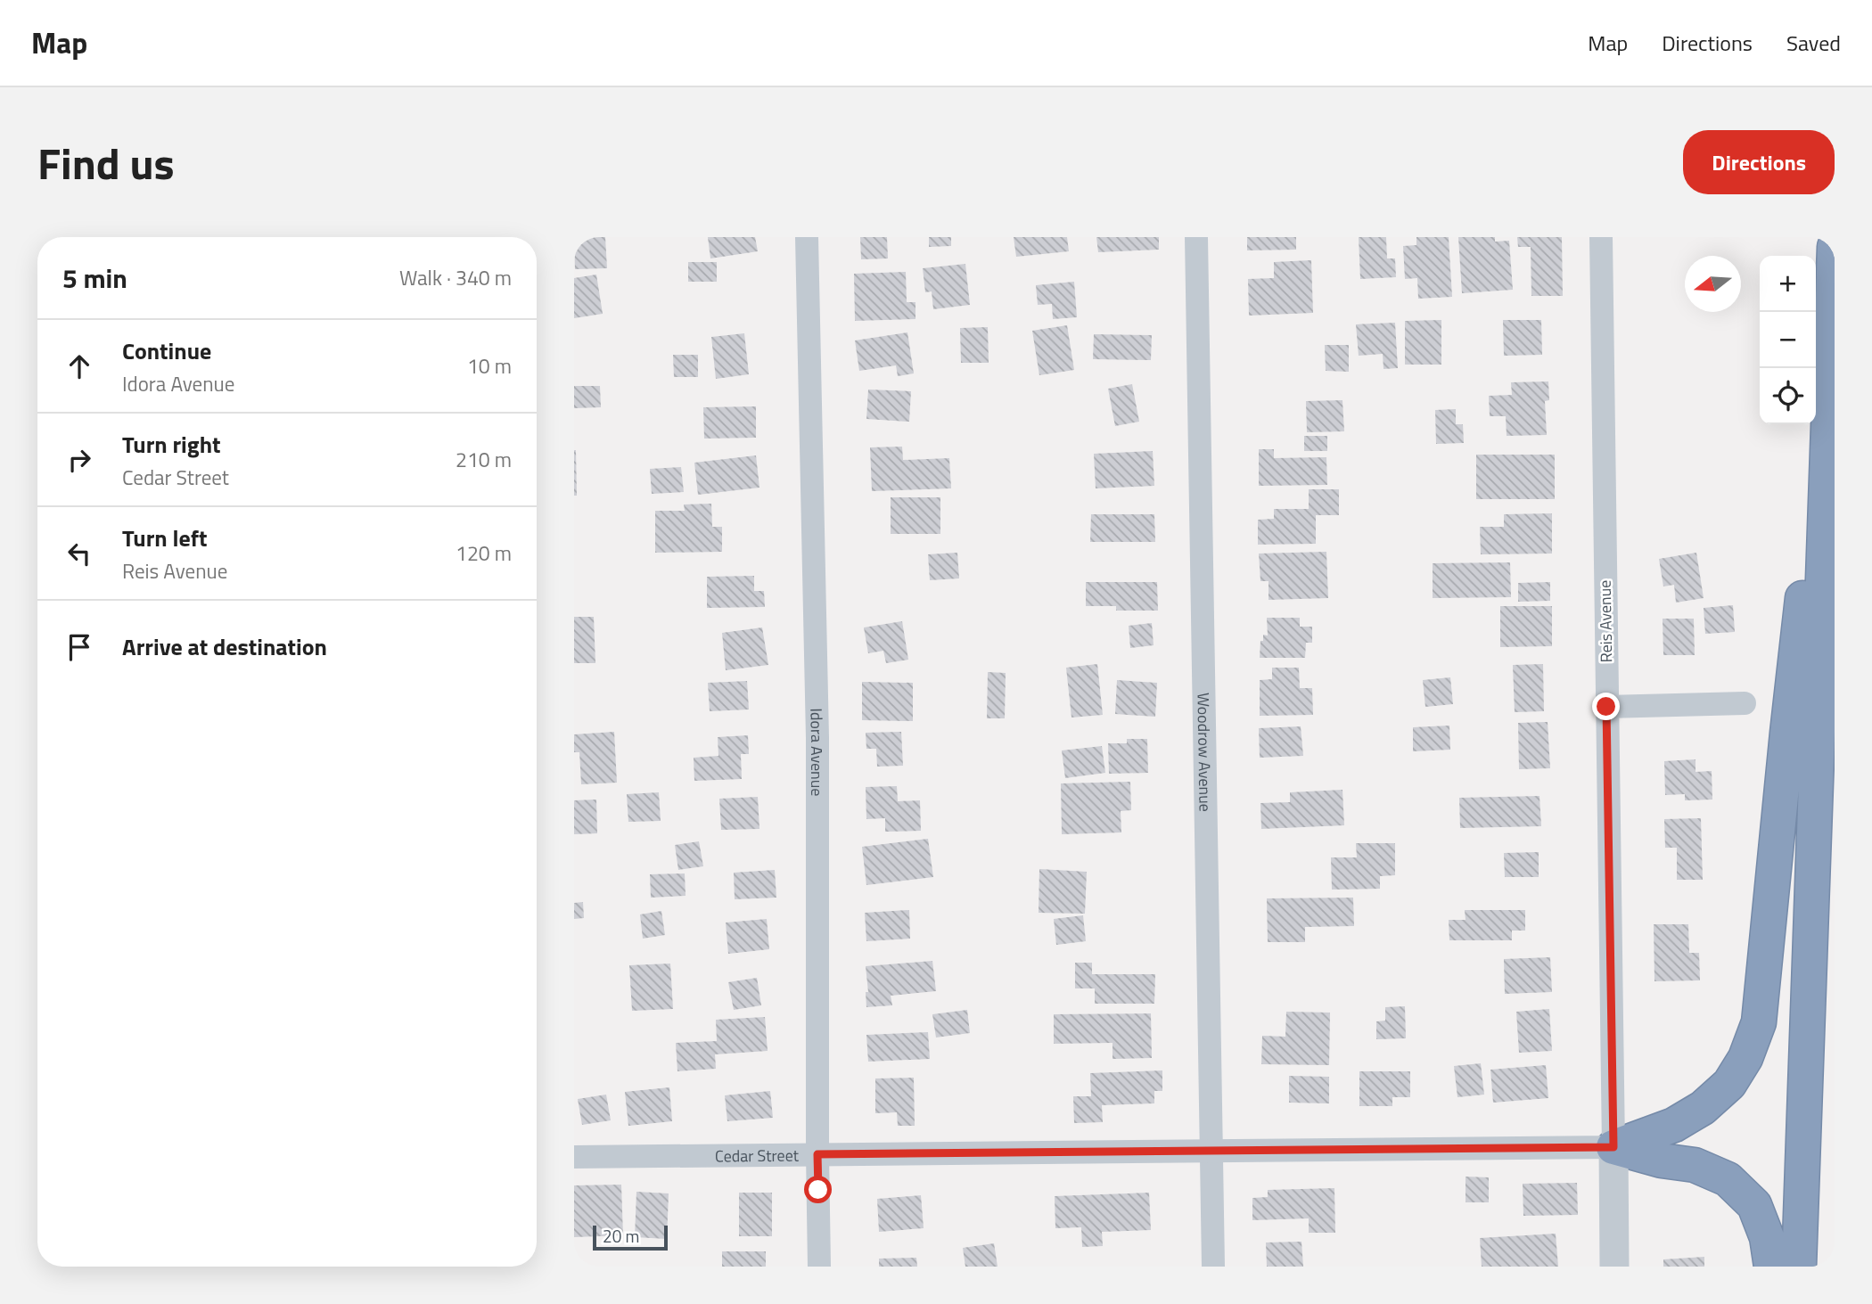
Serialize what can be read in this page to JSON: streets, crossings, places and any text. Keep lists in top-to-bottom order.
{
  "streets": {
    "street": [
      "Reis Avenue",
      "Idora Avenue",
      "Woodrow Avenue",
      "Cedar Street"
    ]
  },
  "crossings": [
    ["Reis Avenue", "Cedar Street"],
    ["Idora Avenue", "Cedar Street"],
    ["Woodrow Avenue", "Cedar Street"]
  ],
  "scale_bar": "20 m",
  "north": "left",
  "page": {
    "header": "Map",
    "nav": ["Map", "Directions", "Saved"],
    "title": "Find us",
    "buttons": "Directions",
    "heading": ["5 min", "Walk · 340 m"],
    "map_buttons": ["+", "−"],
    "list": [
      ["Continue", "Idora Avenue", "10 m"],
      ["Turn right", "Cedar Street", "210 m"],
      ["Turn left", "Reis Avenue", "120 m"],
      "Arrive at destination"
    ],
    "scale": "20 m"
  }
}
